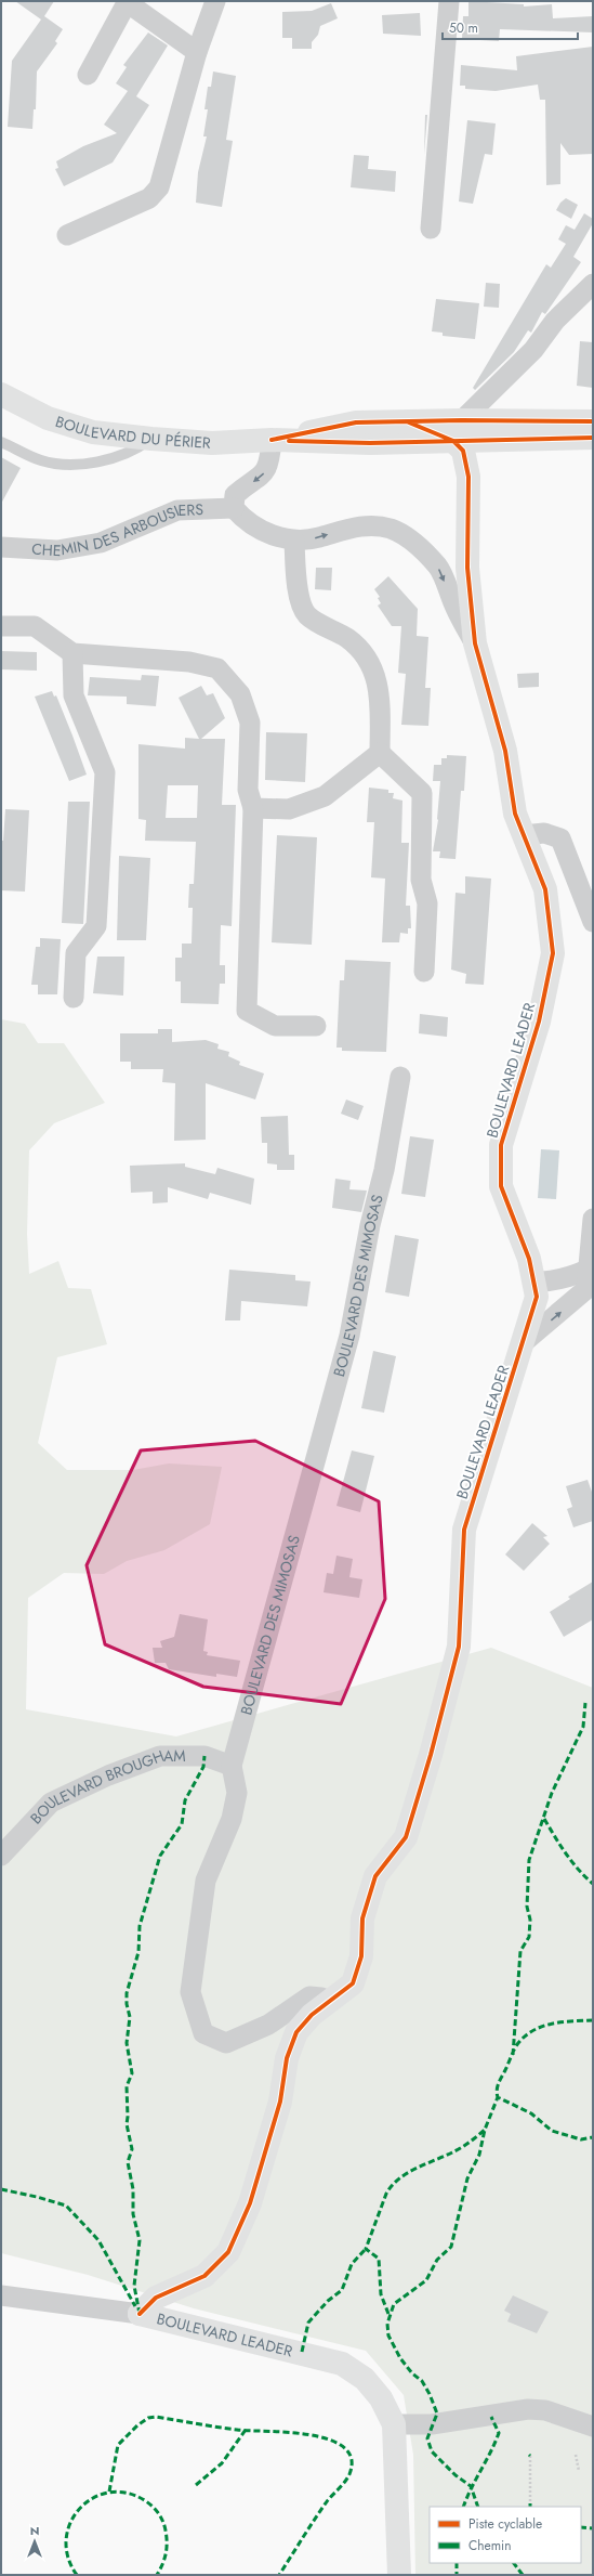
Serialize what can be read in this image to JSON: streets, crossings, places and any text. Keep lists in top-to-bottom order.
{
  "streets": {
    "street": [
      "BOULEVARD DU PÉRIER",
      "CHEMIN DES ARBOUSIERS",
      "BOULEVARD LEADER",
      "BOULEVARD DES MIMOSAS",
      "BOULEVARD BROUGHAM"
    ]
  },
  "crossings": [
    ["BOULEVARD LEADER", "BOULEVARD DES MIMOSAS"],
    ["BOULEVARD DES MIMOSAS", "BOULEVARD BROUGHAM"]
  ],
  "legend": ["Piste cyclable", "Chemin"],
  "scale_bar": "50 m",
  "north": "top"
}
